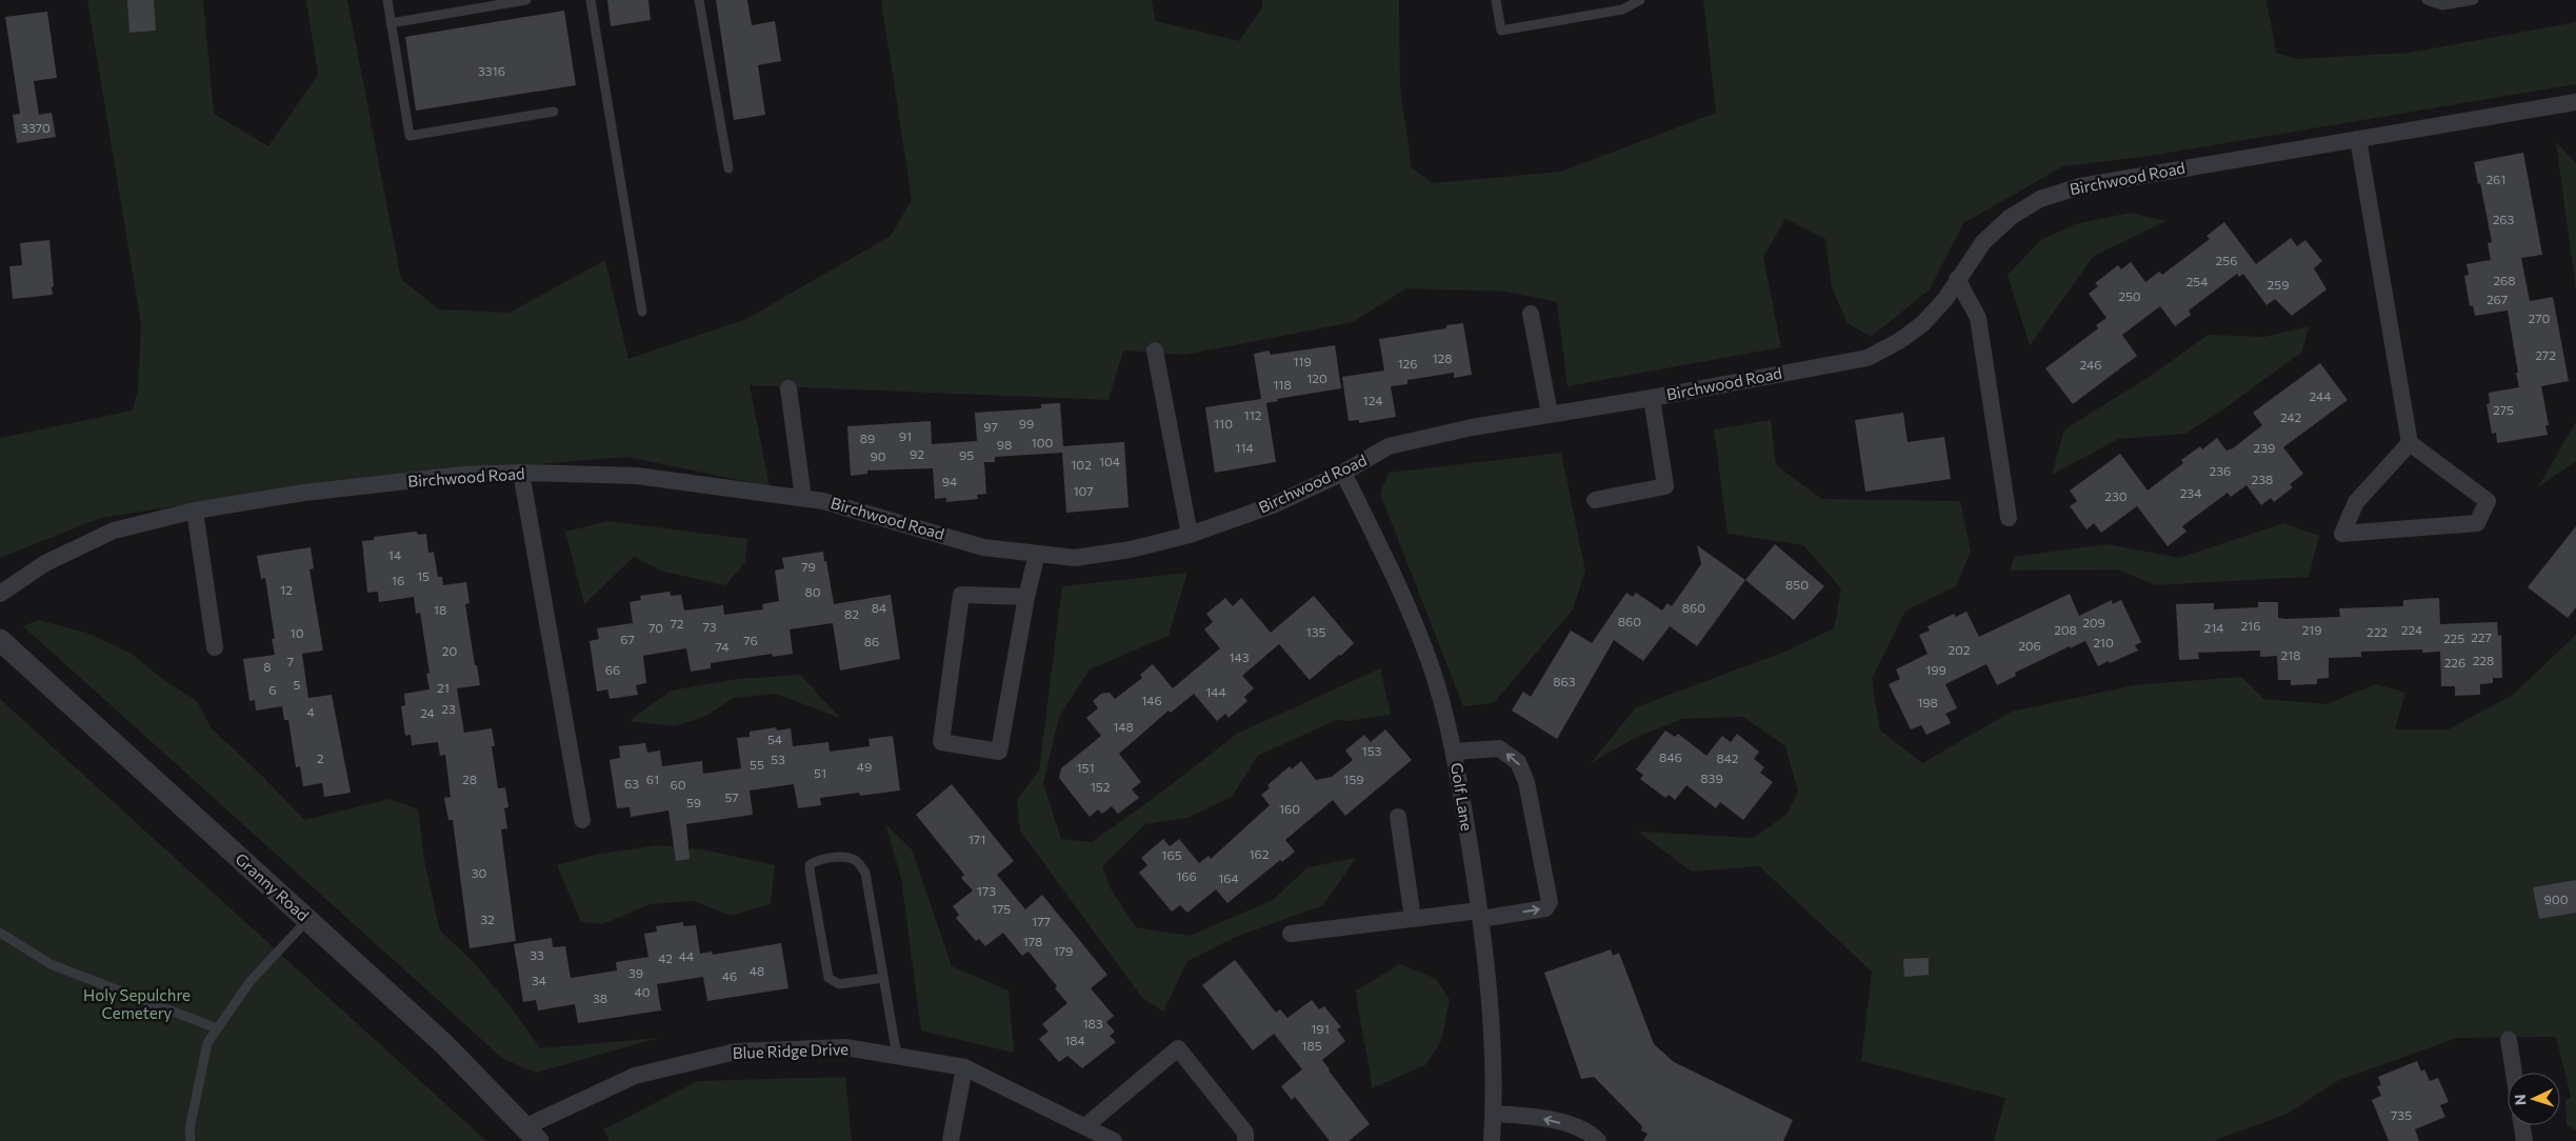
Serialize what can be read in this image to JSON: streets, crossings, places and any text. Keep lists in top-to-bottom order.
{
  "streets": {
    "street": [
      "Birchwood Road",
      "Golf Lane",
      "Granny Road",
      "Blue Ridge Drive"
    ]
  },
  "crossings": [
    ["Birchwood Road", "Golf Lane"],
    ["Granny Road", "Blue Ridge Drive"]
  ],
  "parks": ["Holy Sepulchre Cemetery"],
  "house_numbers": [
    "3316",
    "3370",
    "261",
    "263",
    "256",
    "268",
    "254",
    "259",
    "250",
    "267",
    "270",
    "272",
    "128",
    "119",
    "126",
    "246",
    "120",
    "118",
    "244",
    "124",
    "275",
    "112",
    "242",
    "99",
    "110",
    "97",
    "91",
    "89",
    "100",
    "98",
    "114",
    "239",
    "92",
    "95",
    "90",
    "104",
    "102",
    "236",
    "238",
    "94",
    "107",
    "234",
    "230",
    "14",
    "79",
    "15",
    "16",
    "850",
    "12",
    "80",
    "84",
    "860",
    "18",
    "82",
    "860",
    "209",
    "72",
    "216",
    "73",
    "70",
    "214",
    "208",
    "219",
    "224",
    "135",
    "222",
    "10",
    "227",
    "225",
    "67",
    "76",
    "86",
    "210",
    "206",
    "74",
    "202",
    "20",
    "218",
    "143",
    "228",
    "7",
    "226",
    "8",
    "66",
    "199",
    "863",
    "5",
    "21",
    "6",
    "144",
    "146",
    "198",
    "23",
    "4",
    "24",
    "148",
    "54",
    "153",
    "846",
    "2",
    "842",
    "53",
    "55",
    "49",
    "151",
    "51",
    "839",
    "28",
    "61",
    "159",
    "63",
    "60",
    "152",
    "57",
    "59",
    "160",
    "171",
    "162",
    "165",
    "30",
    "166",
    "164",
    "173",
    "900",
    "175",
    "32",
    "177",
    "178",
    "179",
    "33",
    "44",
    "42",
    "48",
    "39",
    "46",
    "34",
    "40",
    "38",
    "183",
    "191",
    "184",
    "185",
    "735"
  ],
  "north": "left"
}
